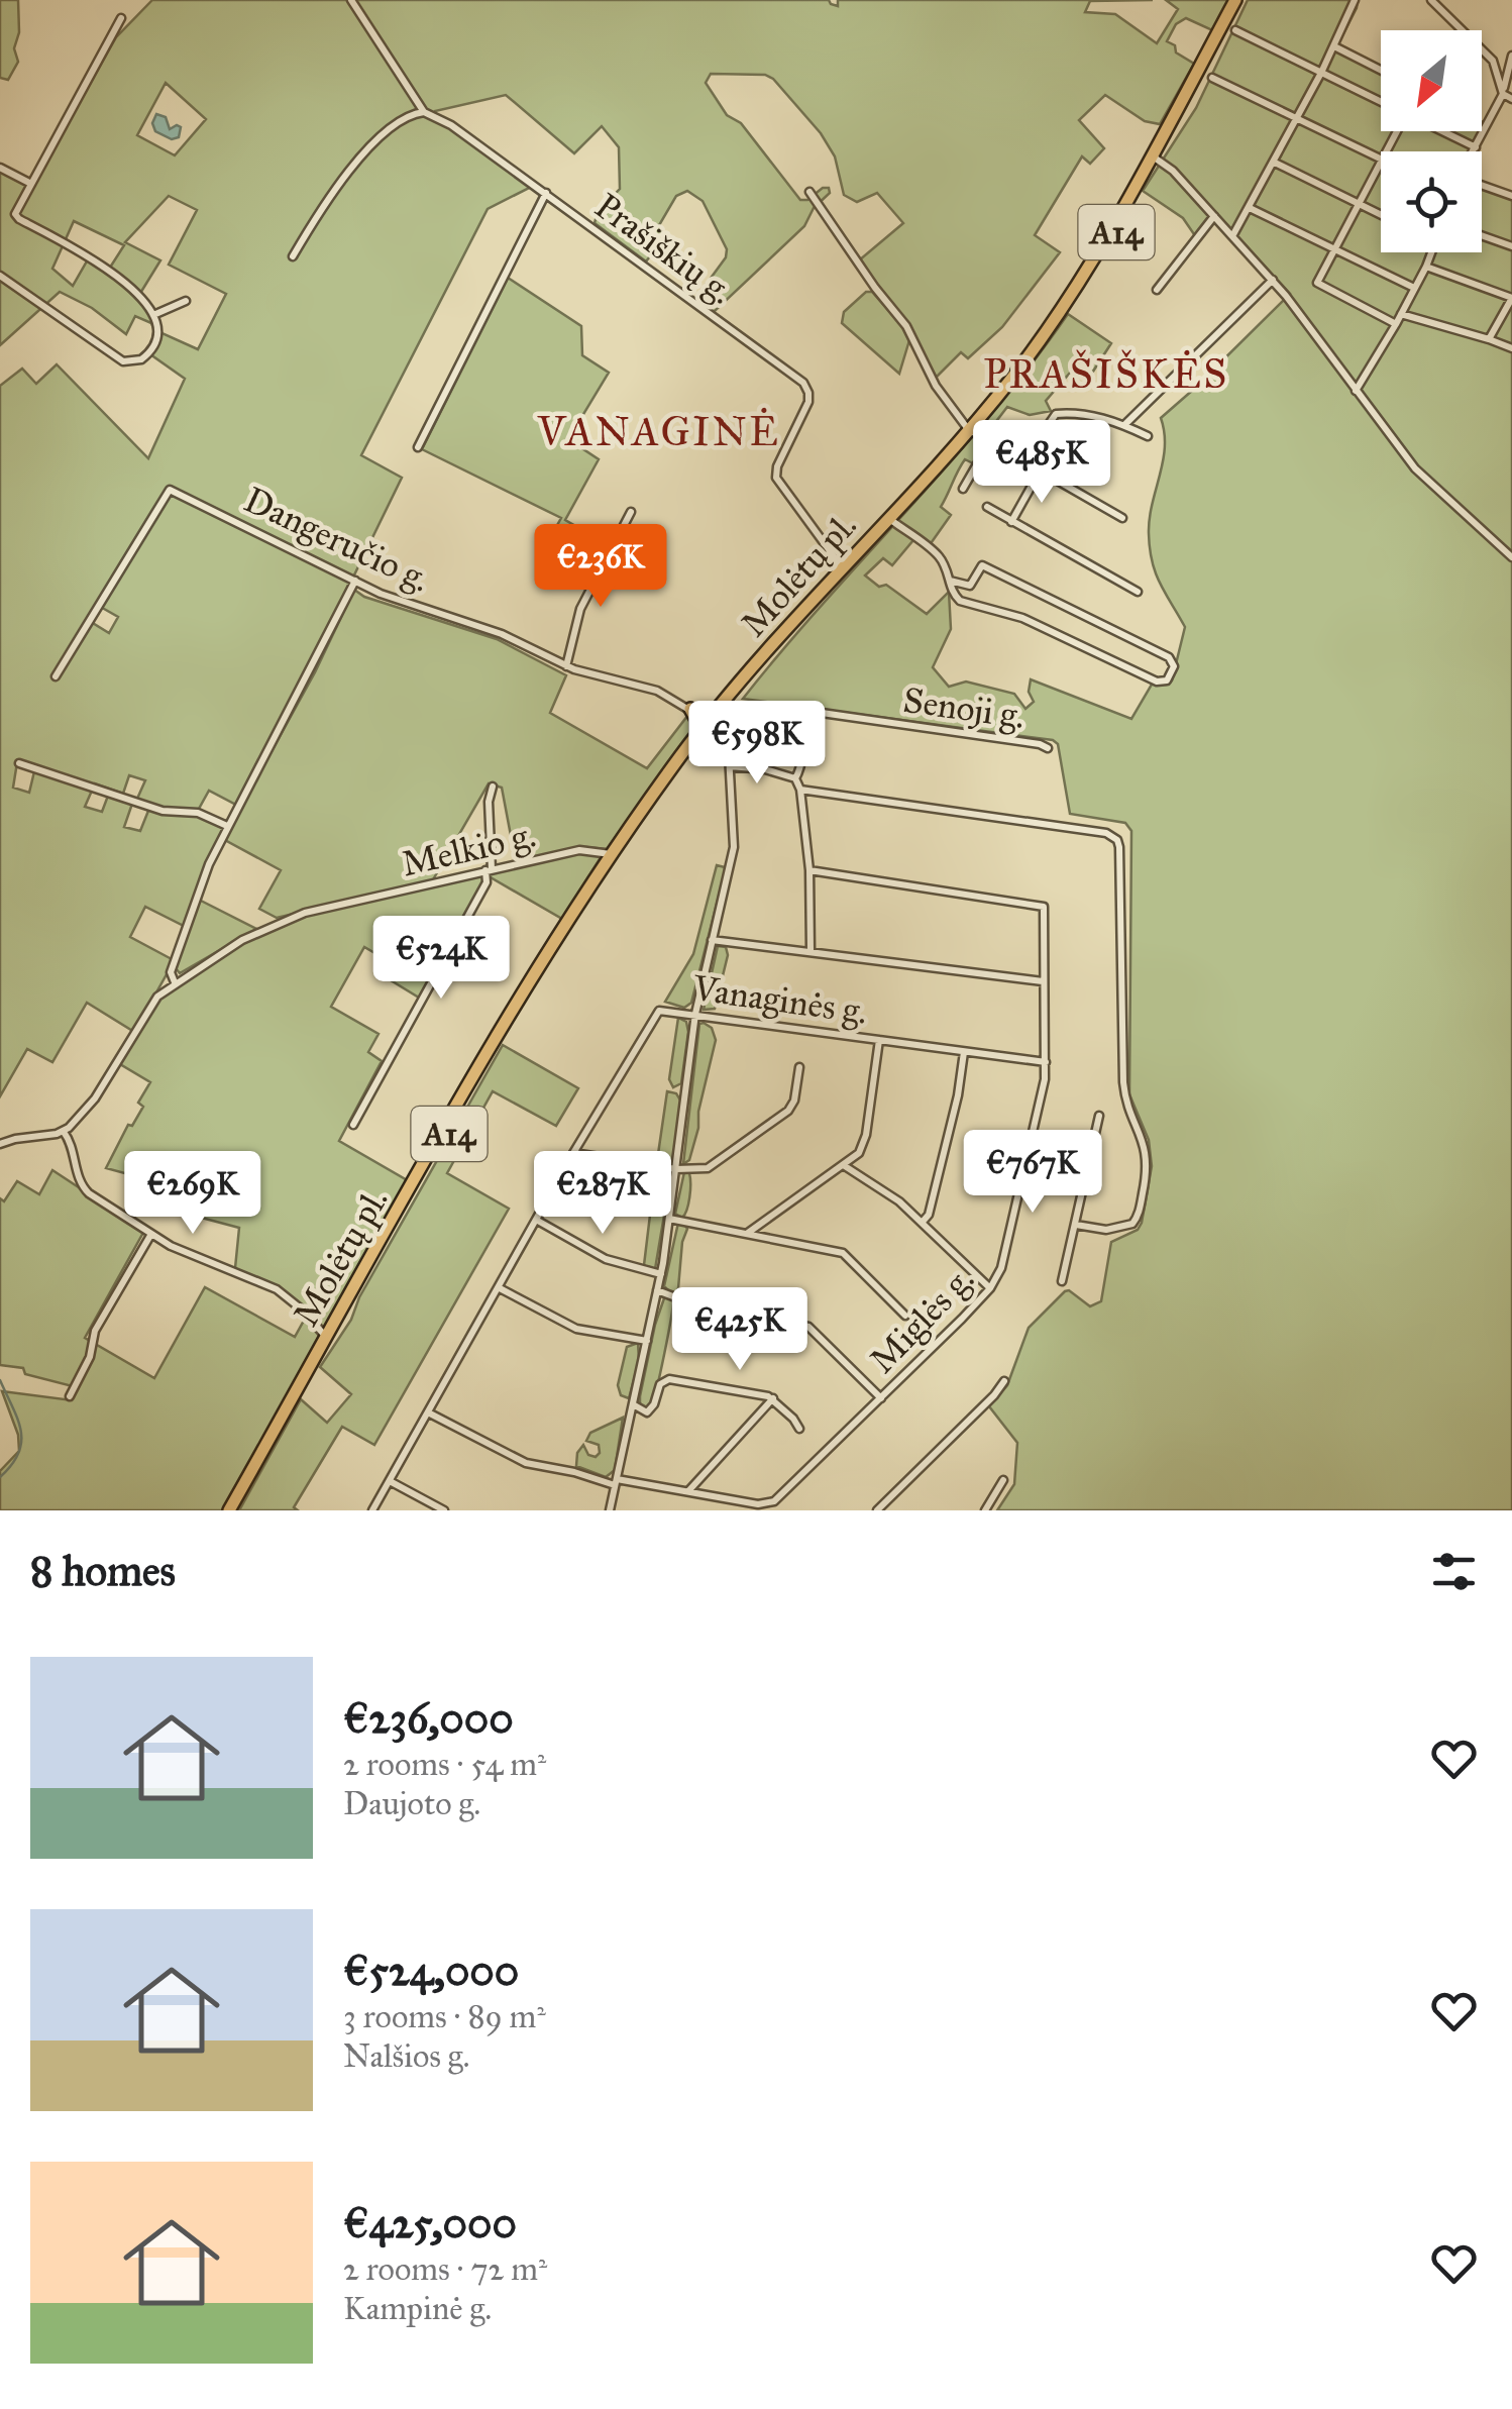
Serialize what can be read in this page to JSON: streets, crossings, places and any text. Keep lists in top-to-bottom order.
{
  "streets": {
    "highway": ["A14", "Molėtų pl."],
    "street": [
      "Prašiškių g.",
      "Dangeručio g.",
      "Senoji g.",
      "Melkio g.",
      "Vanaginės g.",
      "Miglės g."
    ]
  },
  "crossings": [
    ["Prašiškių g.", "Molėtų pl."],
    ["Molėtų pl.", "Melkio g."],
    ["Vanaginės g.", "Miglės g."]
  ],
  "districts": ["PRAŠIŠKĖS", "VANAGINĖ"],
  "north": "bottom left",
  "page": {
    "price": [
      "€485K",
      "€236K",
      "€598K",
      "€524K",
      "€767K",
      "€269K",
      "€287K",
      "€425K"
    ],
    "heading": "8 homes",
    "list": [
      {
        "name": "€236,000",
        "note": "2 rooms · 54 m² · Daujoto g."
      },
      {
        "name": "€524,000",
        "note": "3 rooms · 89 m² · Nalšios g."
      },
      {
        "name": "€425,000",
        "note": "2 rooms · 72 m² · Kampinė g."
      }
    ]
  }
}
